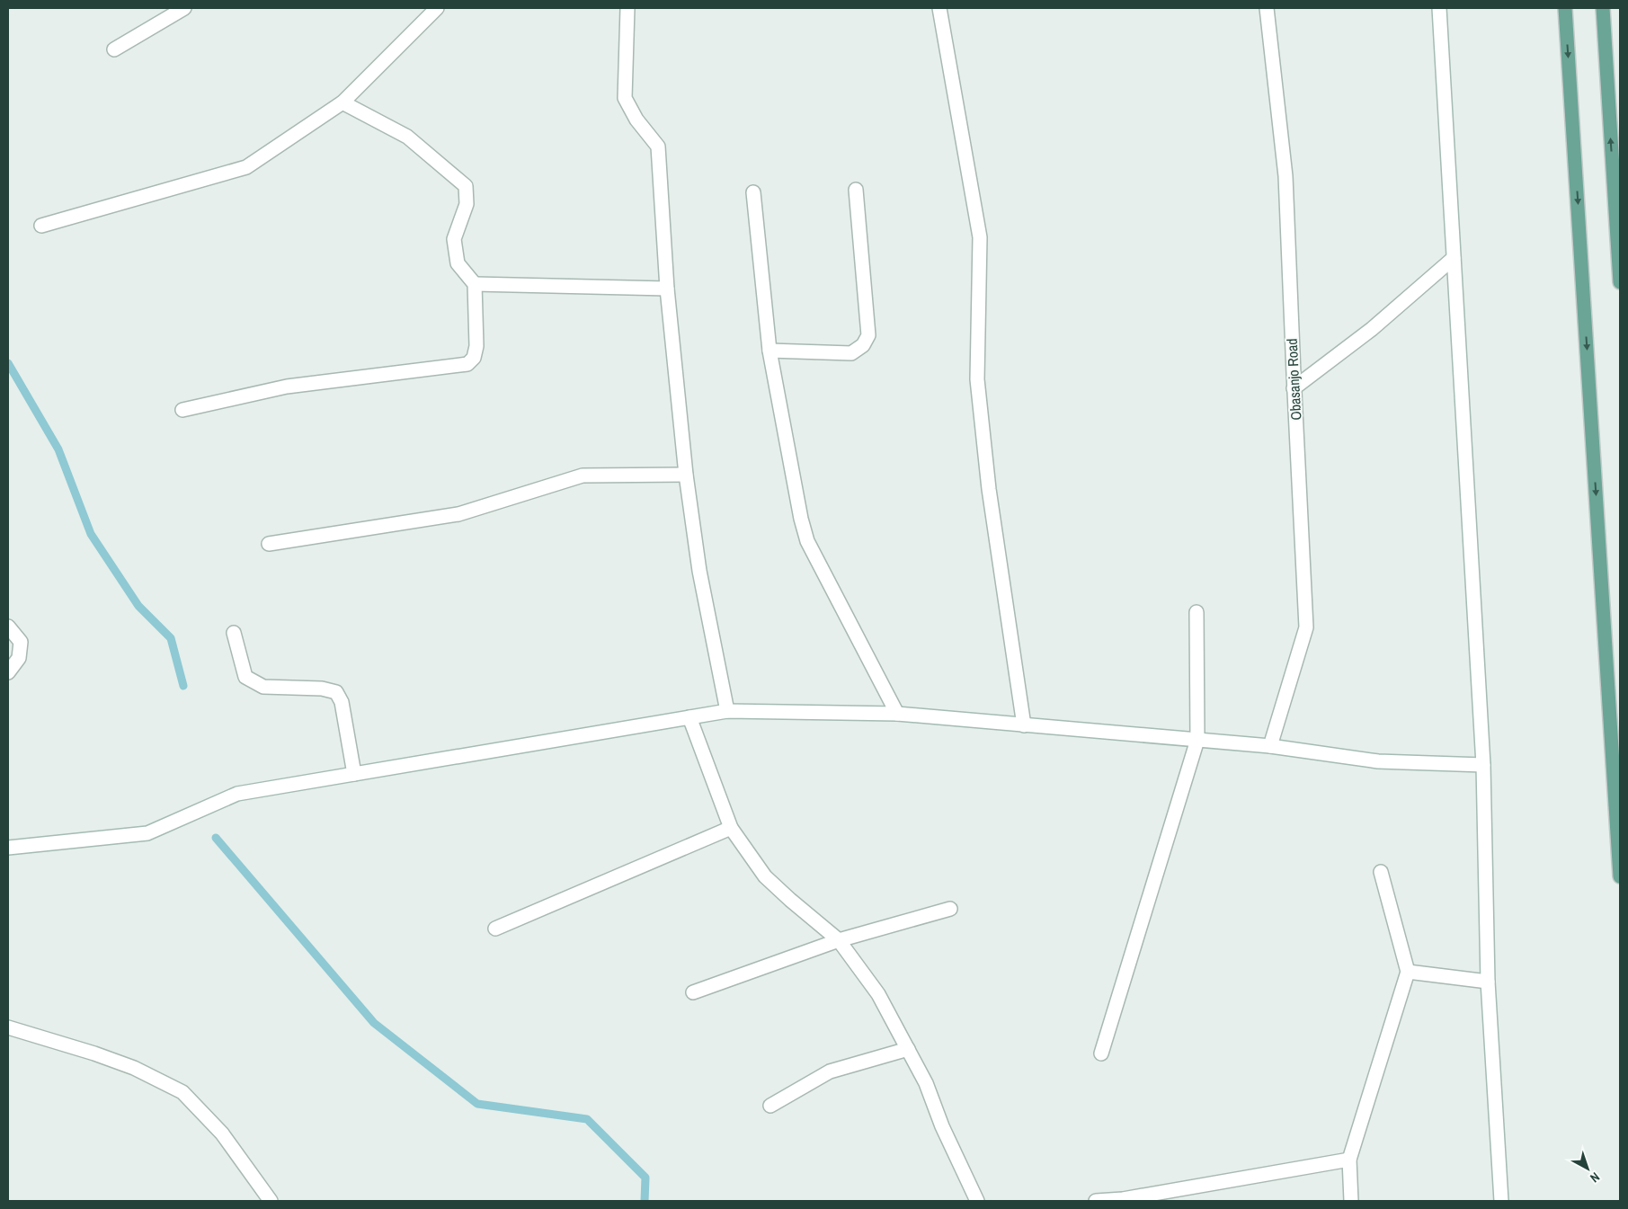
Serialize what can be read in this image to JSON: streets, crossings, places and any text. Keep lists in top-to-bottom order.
{
  "streets": {
    "street": ["Obasanjo Road"]
  },
  "north": "bottom right"
}
